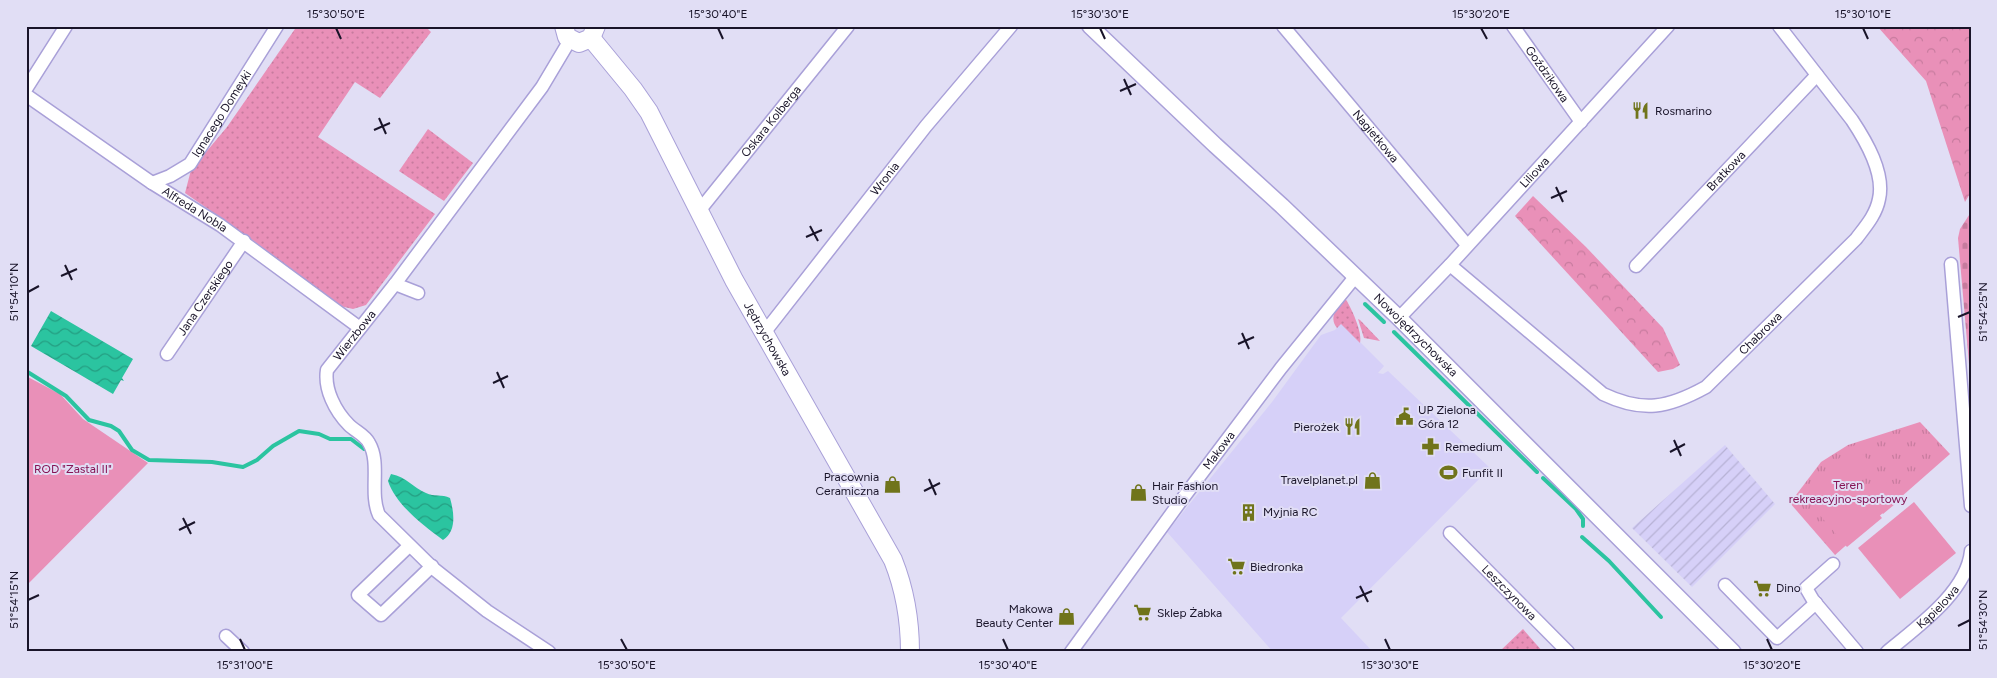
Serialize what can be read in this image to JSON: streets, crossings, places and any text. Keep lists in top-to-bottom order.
{
  "streets": {
    "main road": ["Jędrzychowska"],
    "street": [
      "Goździkowa",
      "Ignacego Domeyki",
      "Oskara Kolberga",
      "Nagietkowa",
      "Bratkowa",
      "Liliowa",
      "Wronia",
      "Alfreda Nobla",
      "Jana Czerskiego",
      "Chabrowa",
      "Wierzbowa",
      "Nowojędrzychowska",
      "Makowa",
      "Leszczynowa",
      "Kąpielowa"
    ]
  },
  "crossings": [
    ["Goździkowa", "Liliowa"],
    ["Ignacego Domeyki", "Alfreda Nobla"],
    ["Oskara Kolberga", "Jędrzychowska"],
    ["Nagietkowa", "Liliowa"],
    ["Bratkowa", "Chabrowa"],
    ["Liliowa", "Chabrowa"],
    ["Liliowa", "Nowojędrzychowska"],
    ["Wronia", "Jędrzychowska"],
    ["Alfreda Nobla", "Jana Czerskiego"],
    ["Alfreda Nobla", "Wierzbowa"],
    ["Nowojędrzychowska", "Makowa"]
  ],
  "parks": ["ROD \"Zastal II\"", "Teren rekreacyjno-sportowy"],
  "places": {
    "restaurant": ["Rosmarino", "Pierożek"],
    "public building": ["UP Zielona Góra 12"],
    "pharmacy": ["Remedium"],
    "sports": ["Funfit II"],
    "shop": [
      "Travelplanet.pl",
      "Pracownia Ceramiczna",
      "Hair Fashion Studio",
      "Makowa Beauty Center"
    ],
    "building": ["Myjnia RC"],
    "supermarket": ["Biedronka", "Dino", "Sklep Żabka"]
  },
  "coordinates": [
    "15°30'50\"E",
    "15°30'40\"E",
    "15°30'30\"E",
    "15°30'20\"E",
    "15°30'10\"E",
    "51°54'10\"N",
    "51°54'25\"N",
    "51°54'15\"N",
    "51°54'30\"N",
    "15°31'00\"E"
  ]
}
